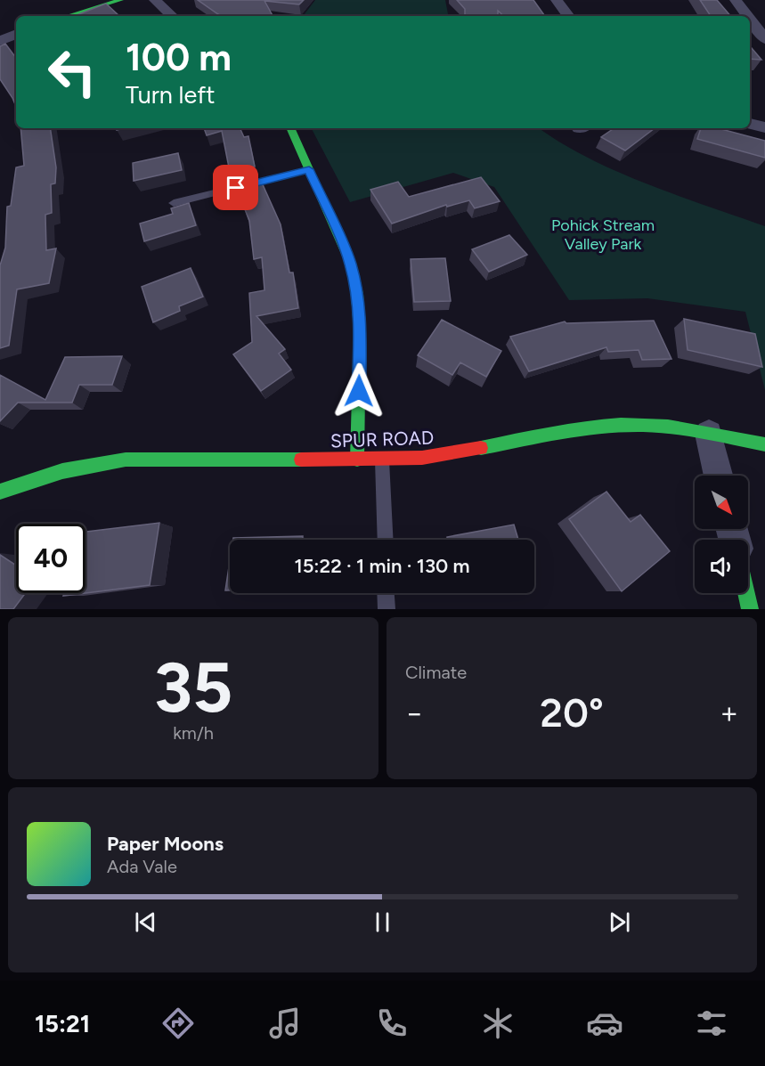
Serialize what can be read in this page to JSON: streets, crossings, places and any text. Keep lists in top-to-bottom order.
{
  "streets": {
    "street": ["SPUR ROAD"]
  },
  "parks": ["Pohick Stream Valley Park"],
  "north": "bottom right",
  "page": {
    "turn": ["100 m", "Turn left"],
    "limit": "40",
    "trip": "15:22 · 1 min · 130 m",
    "tile": [
      ["35", "km/h"],
      "Climate"
    ],
    "heat": ["−", "20°", "+"],
    "song": ["Paper Moons", "Ada Vale"],
    "tabs": "15:21"
  }
}
